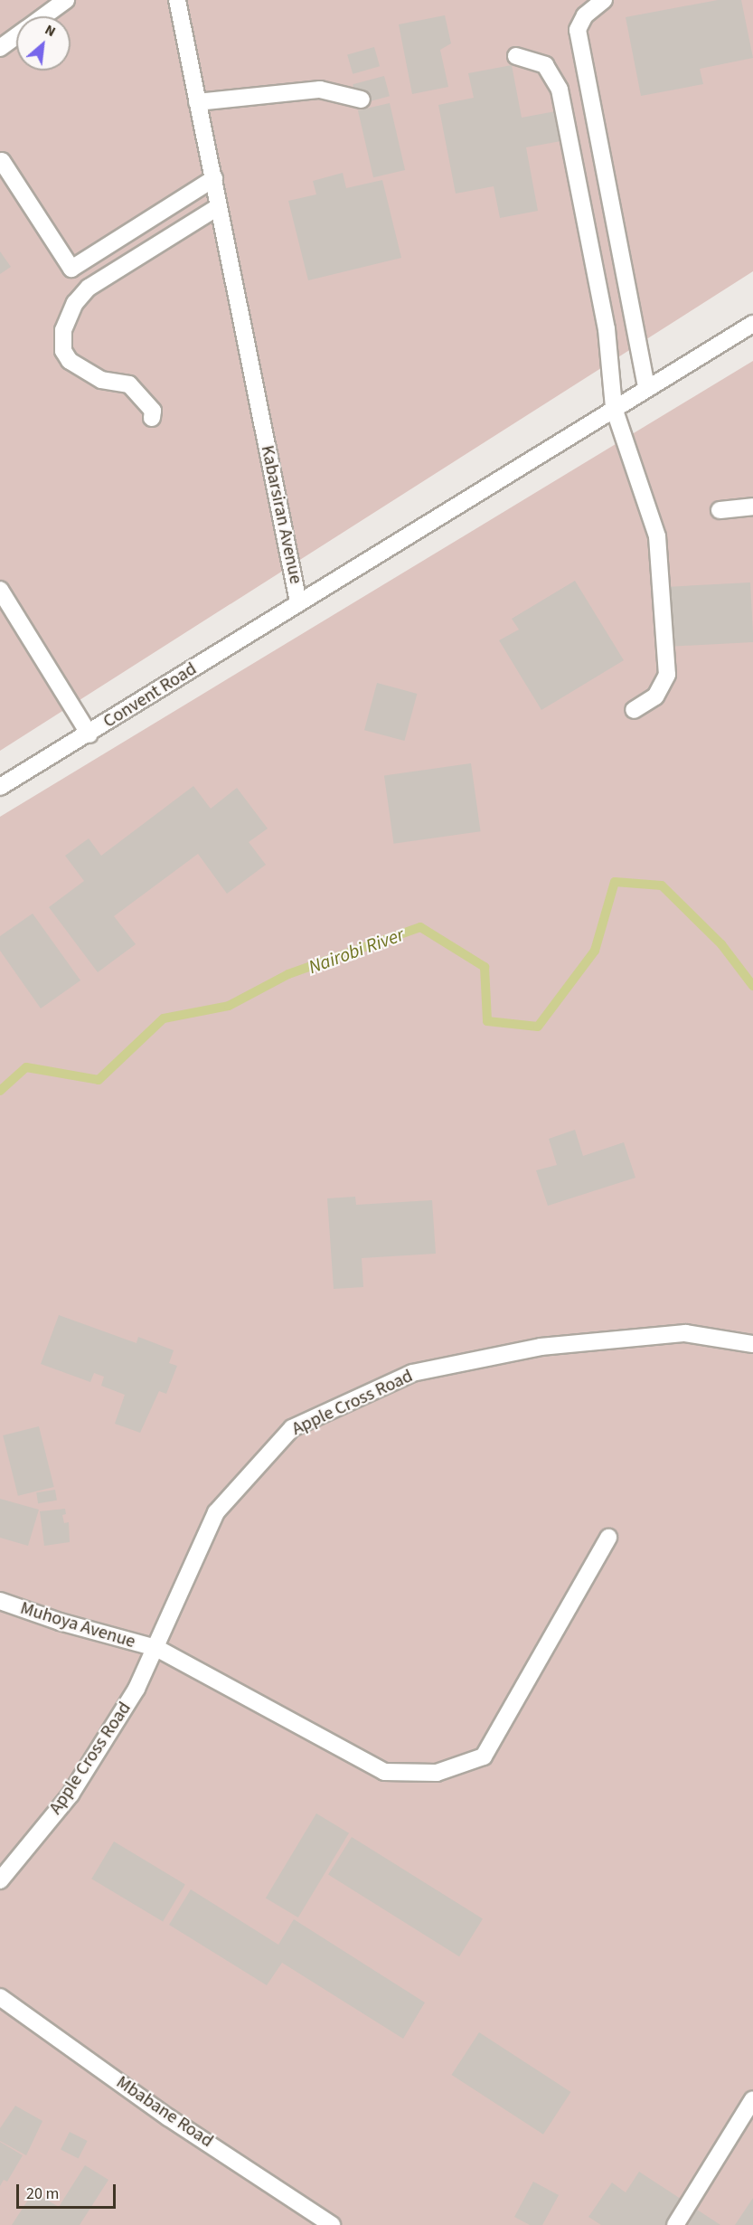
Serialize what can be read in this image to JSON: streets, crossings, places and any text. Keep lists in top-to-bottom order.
{
  "streets": {
    "street": [
      "Kabarsiran Avenue",
      "Convent Road",
      "Apple Cross Road",
      "Muhoya Avenue",
      "Mbabane Road"
    ]
  },
  "crossings": [
    ["Kabarsiran Avenue", "Convent Road"],
    ["Apple Cross Road", "Muhoya Avenue"]
  ],
  "water": ["Nairobi River"],
  "scale_bar": "20 m",
  "north": "top right"
}
